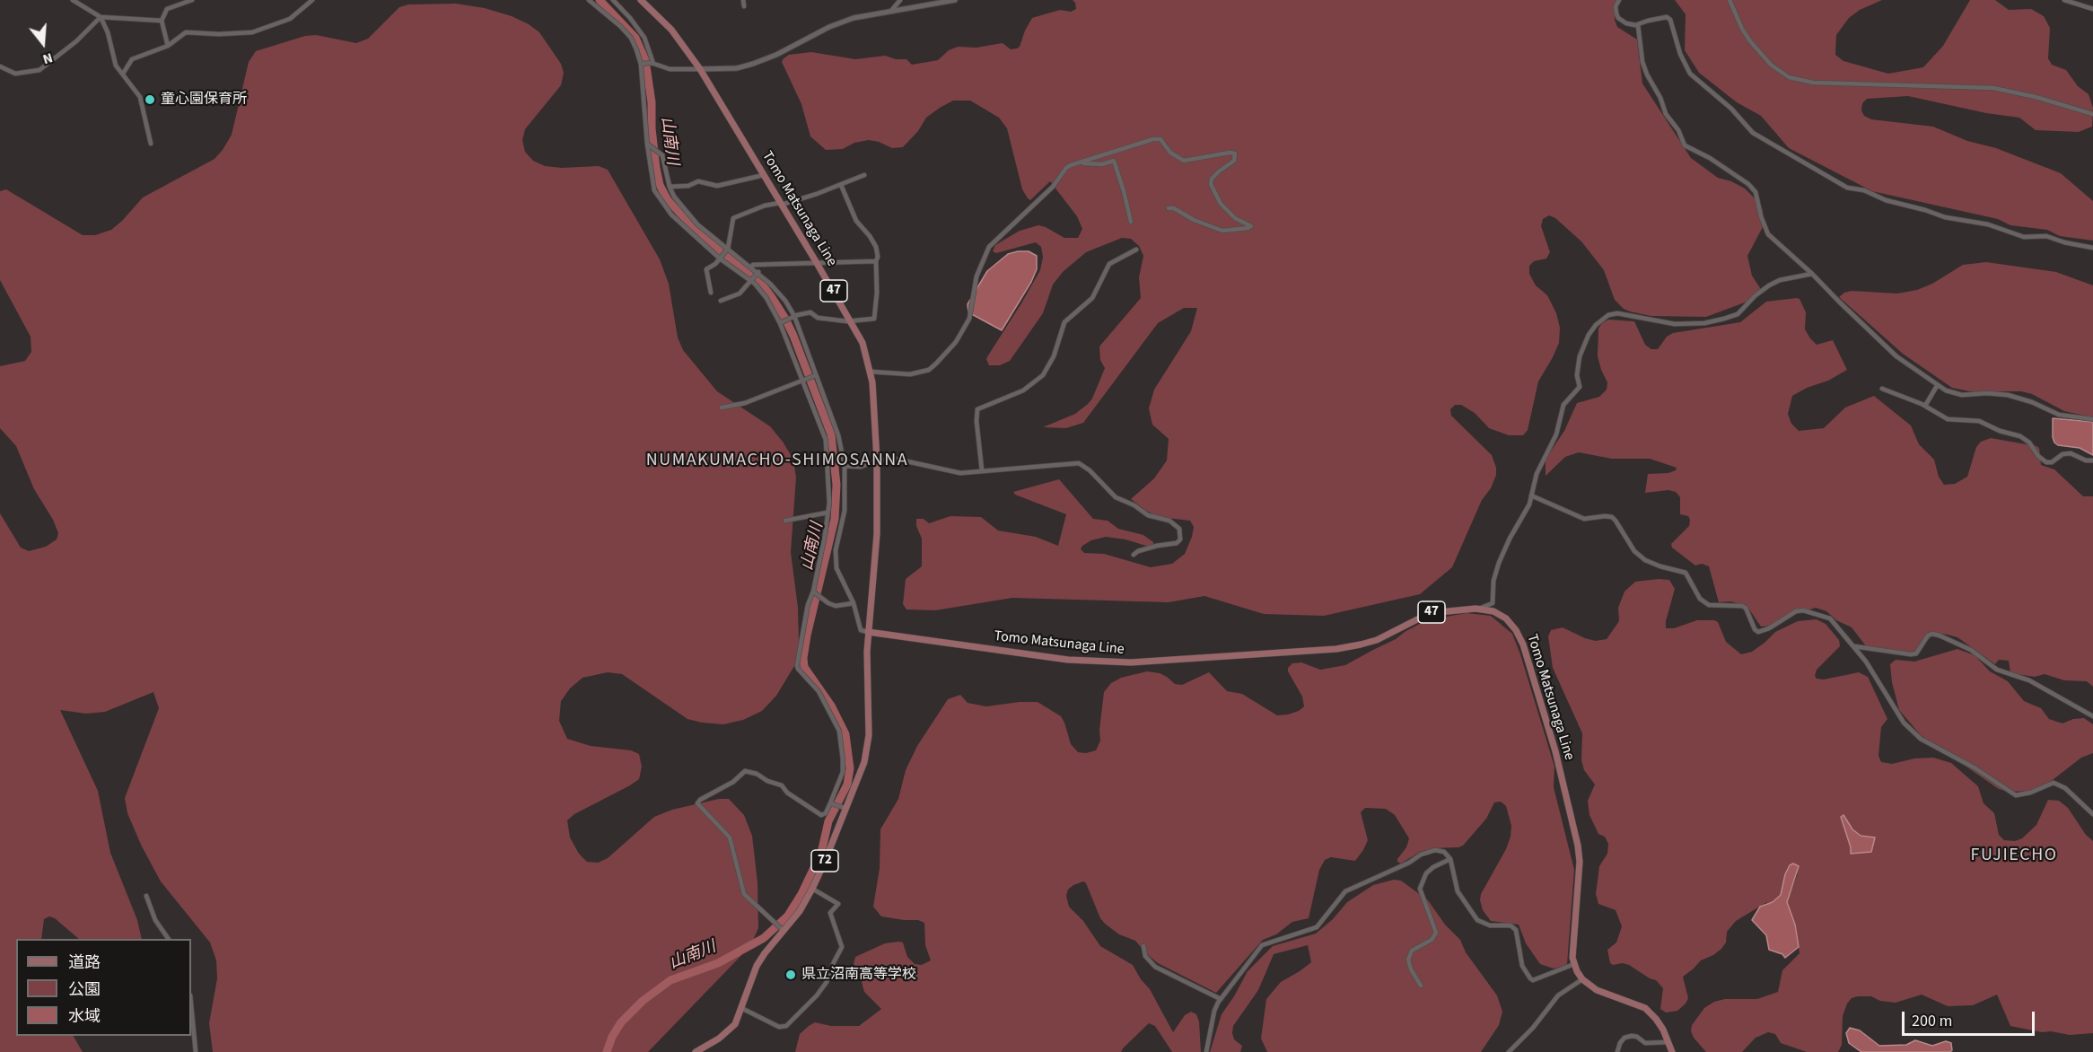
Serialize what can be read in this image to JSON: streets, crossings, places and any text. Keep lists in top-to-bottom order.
{
  "streets": {
    "main road": ["Tomo Matsunaga Line", "47", "72"]
  },
  "crossings": [
    ["Tomo Matsunaga Line", "72"]
  ],
  "districts": ["NUMAKUMACHO-SHIMOSANNA", "FUJIECHO"],
  "water": ["山南川"],
  "places": ["童心園保育所", "県立沼南高等学校"],
  "legend": ["道路", "公園", "水域"],
  "scale_bar": "200 m",
  "north": "bottom"
}
